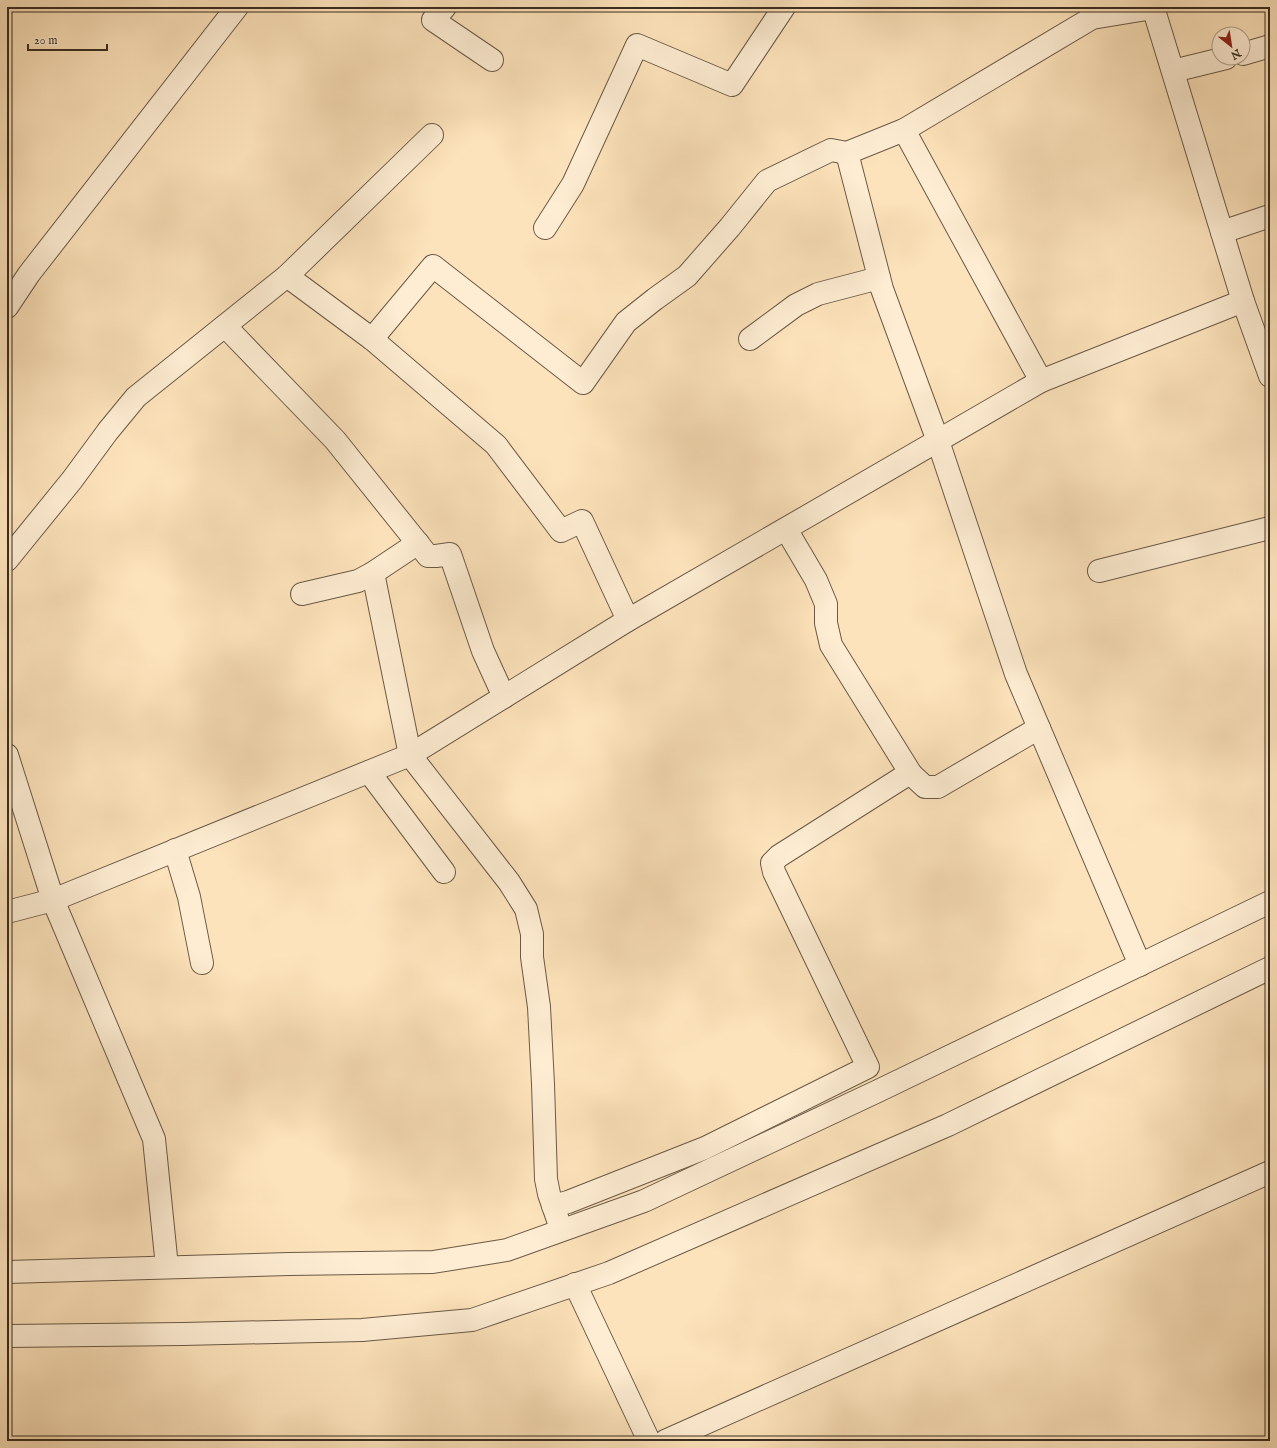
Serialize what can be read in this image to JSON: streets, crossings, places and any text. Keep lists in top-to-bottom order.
{
  "scale_bar": "20 m",
  "north": "bottom right"
}
